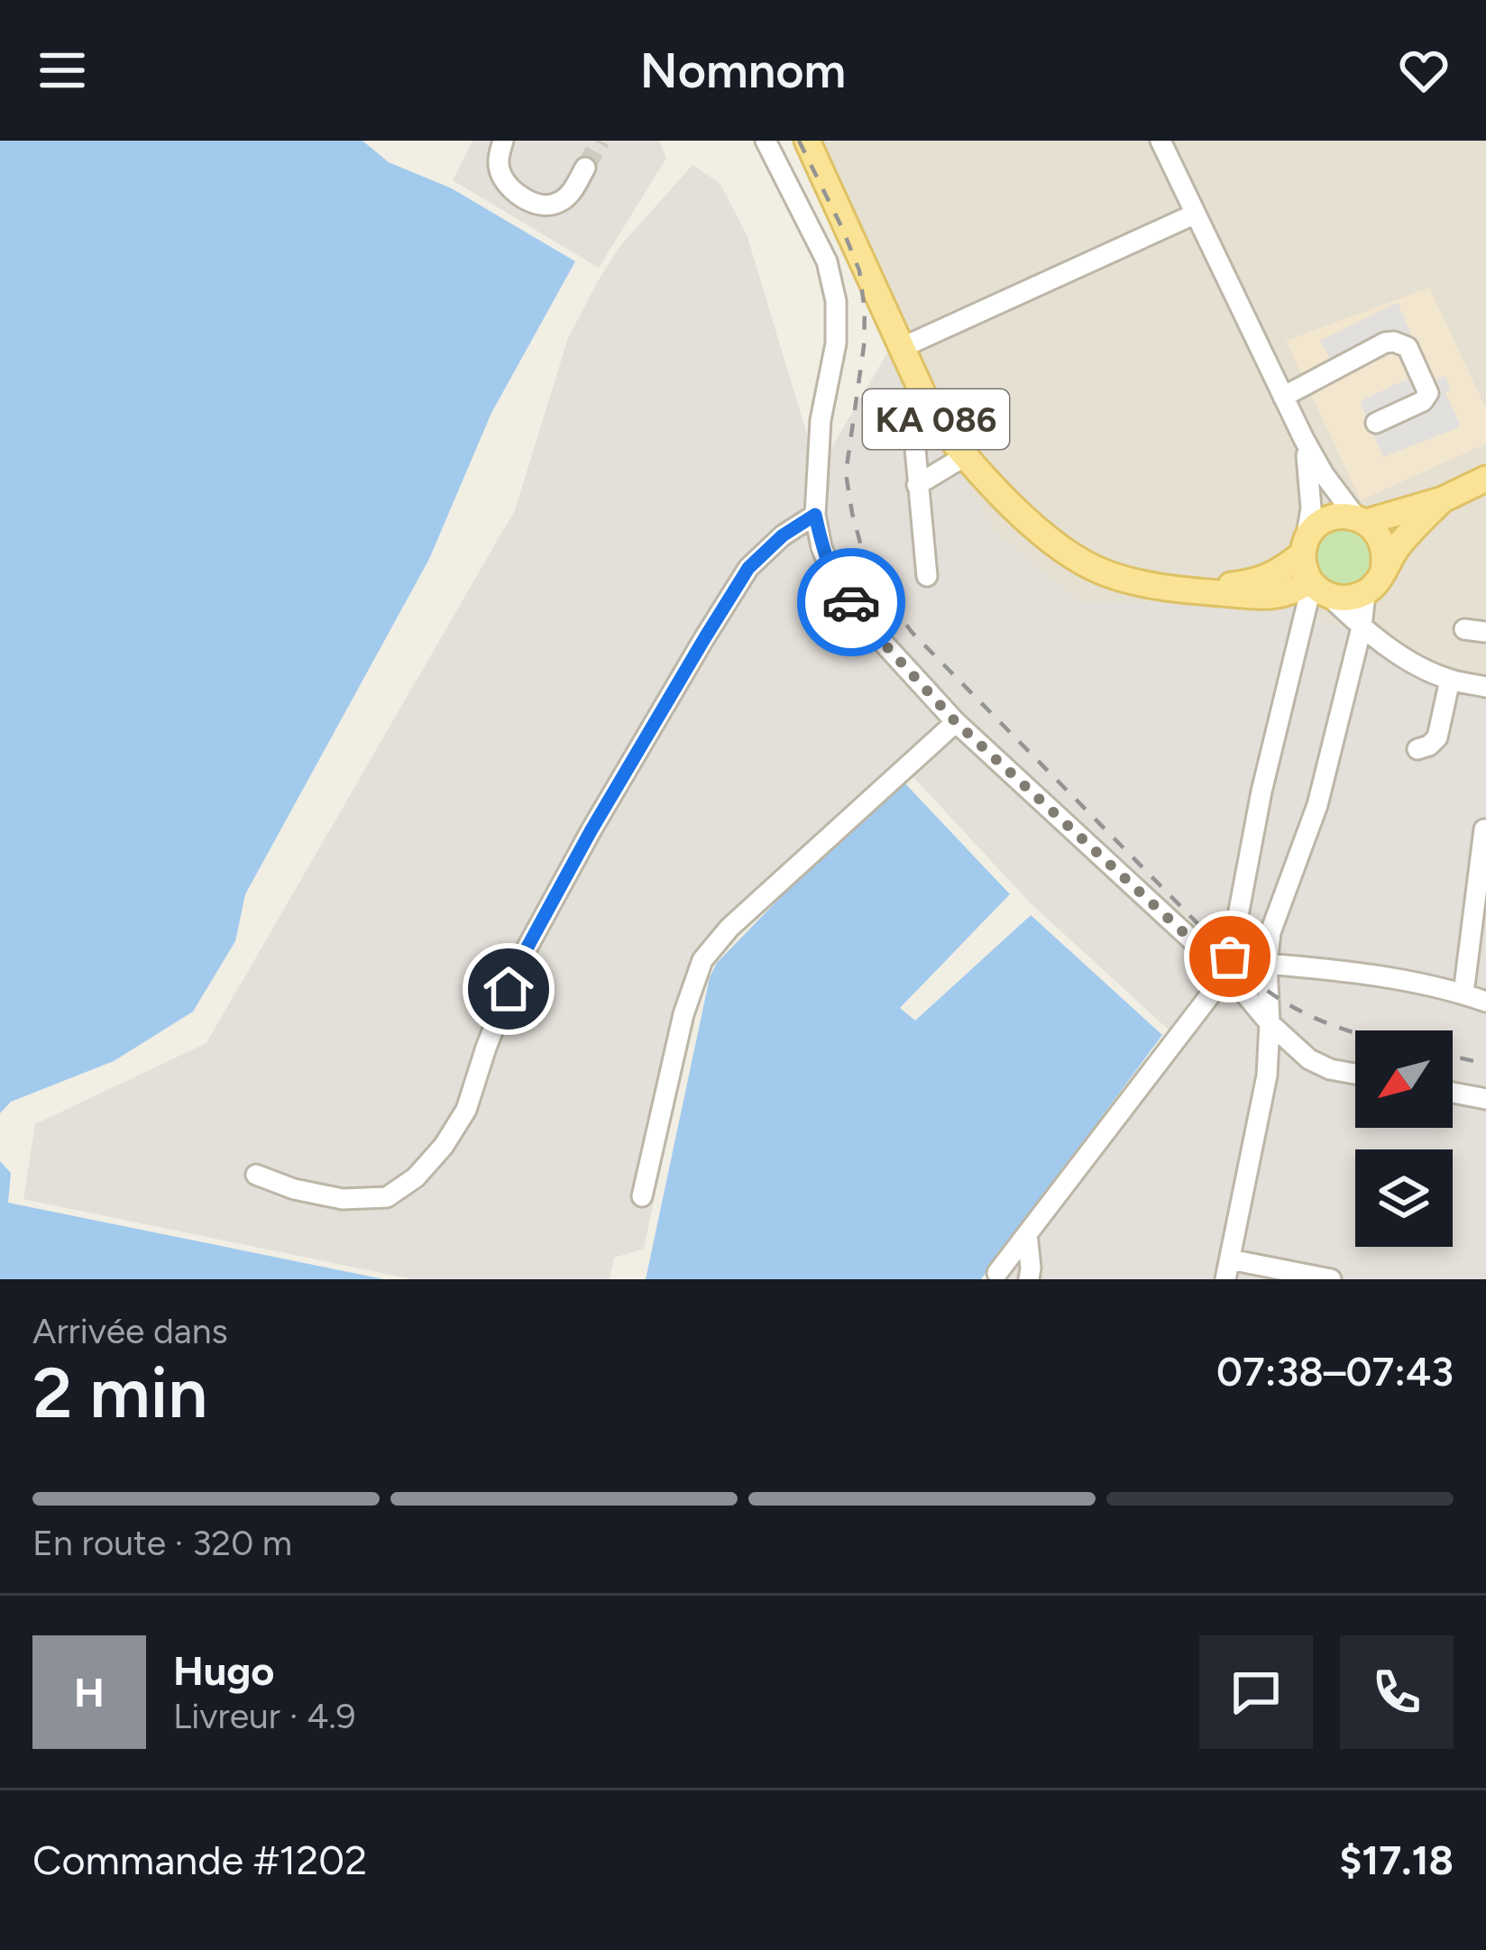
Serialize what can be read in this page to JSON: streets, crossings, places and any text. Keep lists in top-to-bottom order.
{
  "streets": {
    "main road": ["KA 086"]
  },
  "north": "bottom left",
  "page": {
    "header": "Nomnom",
    "heading": ["2 min", "Arrivée dans", "07:38–07:43"],
    "panel": [
      "Hugo",
      "Livreur · 4.9",
      "Commande #1202",
      "$17.18"
    ],
    "bar": "En route · 320 m",
    "round": "H"
  }
}
